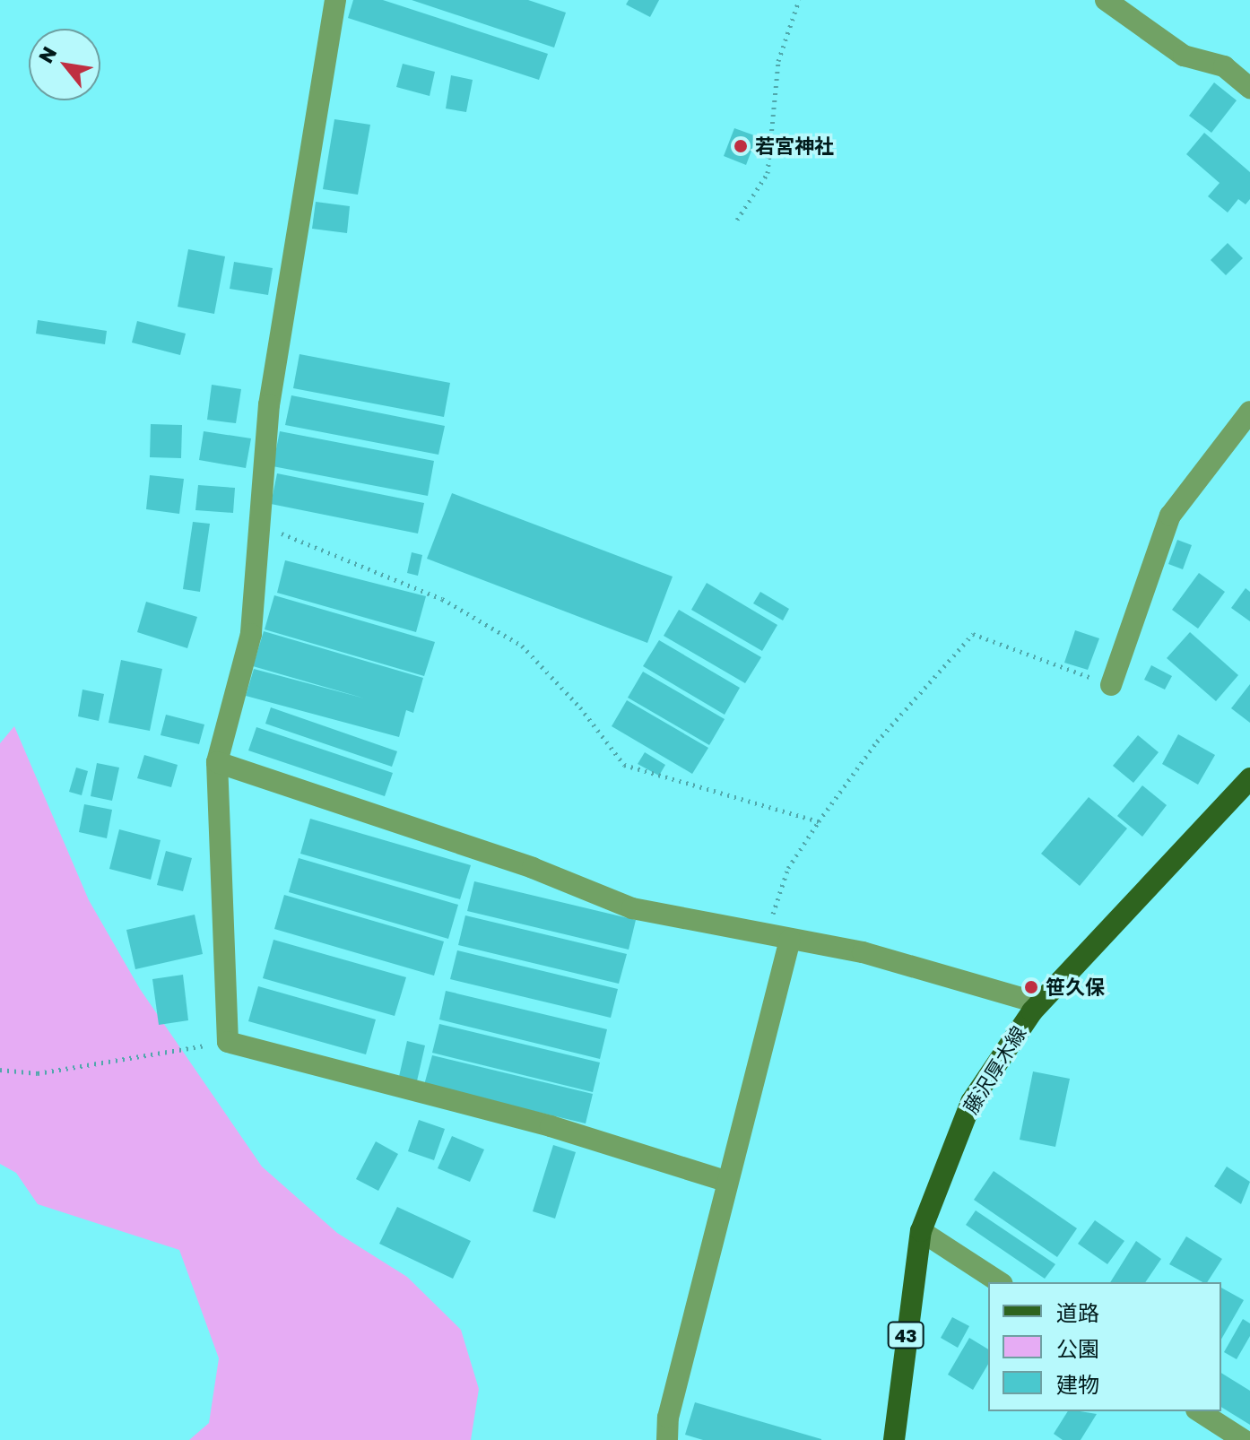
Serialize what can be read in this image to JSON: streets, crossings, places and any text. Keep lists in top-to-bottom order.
{
  "streets": {
    "main road": ["藤沢厚木線", "43"]
  },
  "places": ["若宮神社", "笹久保"],
  "legend": ["道路", "公園", "建物"],
  "north": "top left"
}
